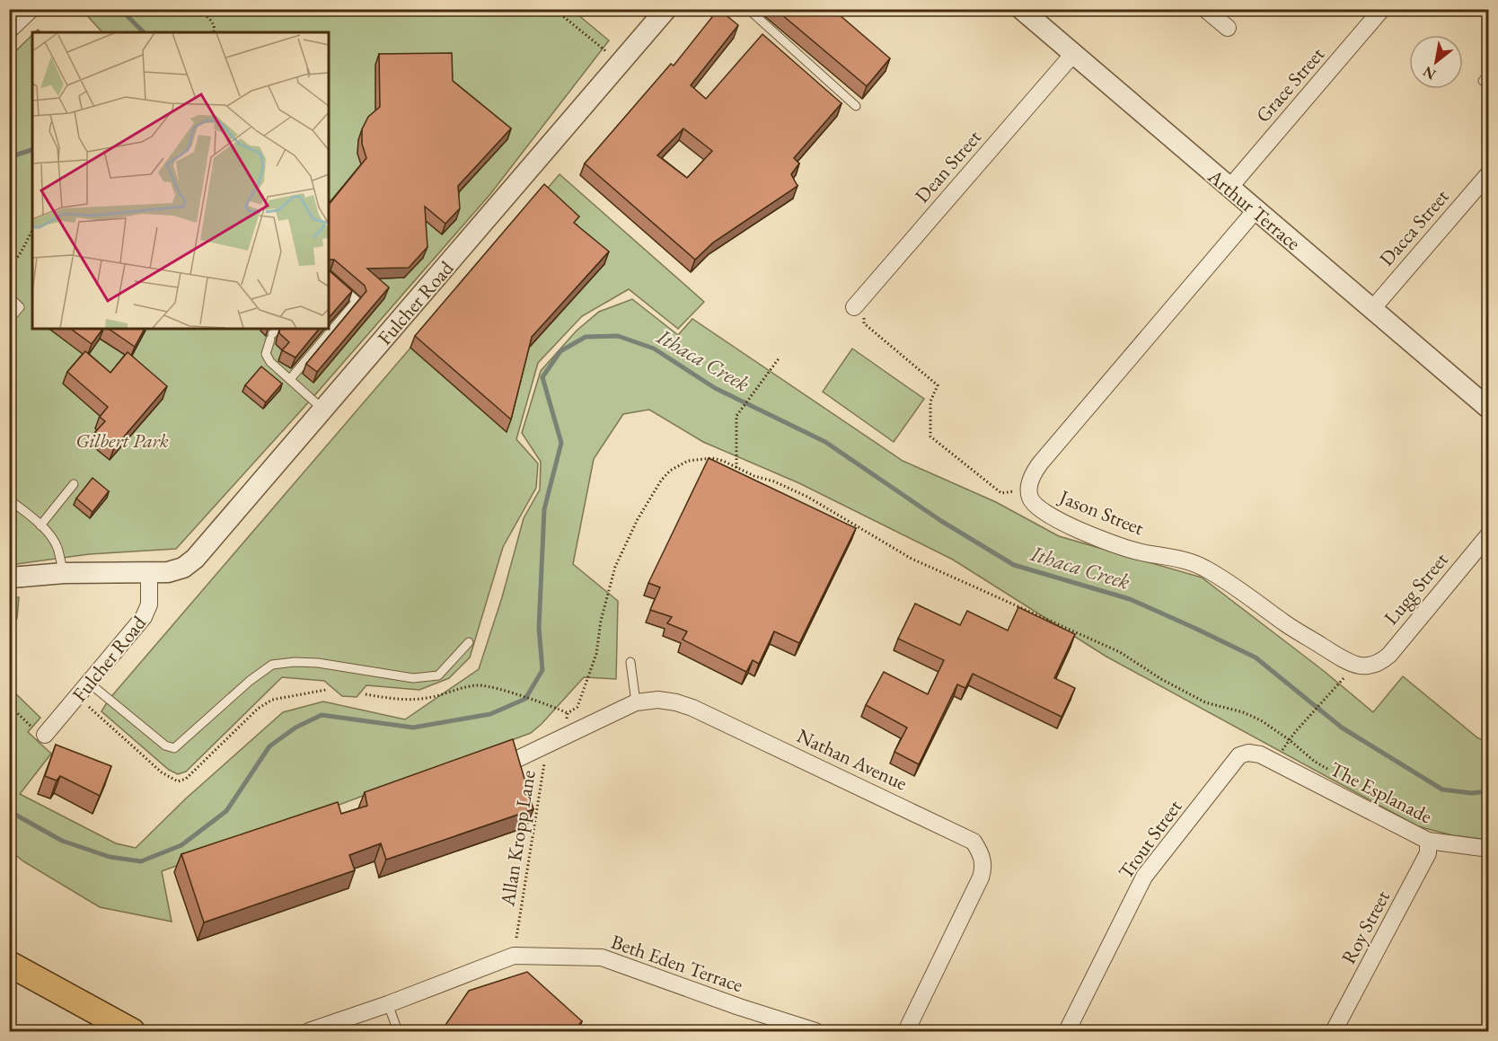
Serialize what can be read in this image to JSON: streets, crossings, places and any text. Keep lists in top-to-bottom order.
{
  "streets": {
    "street": [
      "Grace Street",
      "Dean Street",
      "Arthur Terrace",
      "Dacca Street",
      "Fulcher Road",
      "Jason Street",
      "Lugg Street",
      "Nathan Avenue",
      "The Esplanade",
      "Trout Street",
      "Roy Street",
      "Beth Eden Terrace"
    ],
    "path": ["Allan Kropp Lane"]
  },
  "crossings": [
    ["Grace Street", "Arthur Terrace"],
    ["Dean Street", "Arthur Terrace"],
    ["Arthur Terrace", "Dacca Street"],
    ["Jason Street", "Lugg Street"],
    ["Nathan Avenue", "Allan Kropp Lane"],
    ["The Esplanade", "Trout Street"],
    ["The Esplanade", "Roy Street"]
  ],
  "water": ["Ithaca Creek"],
  "parks": ["Gilbert Park"],
  "north": "bottom left"
}
